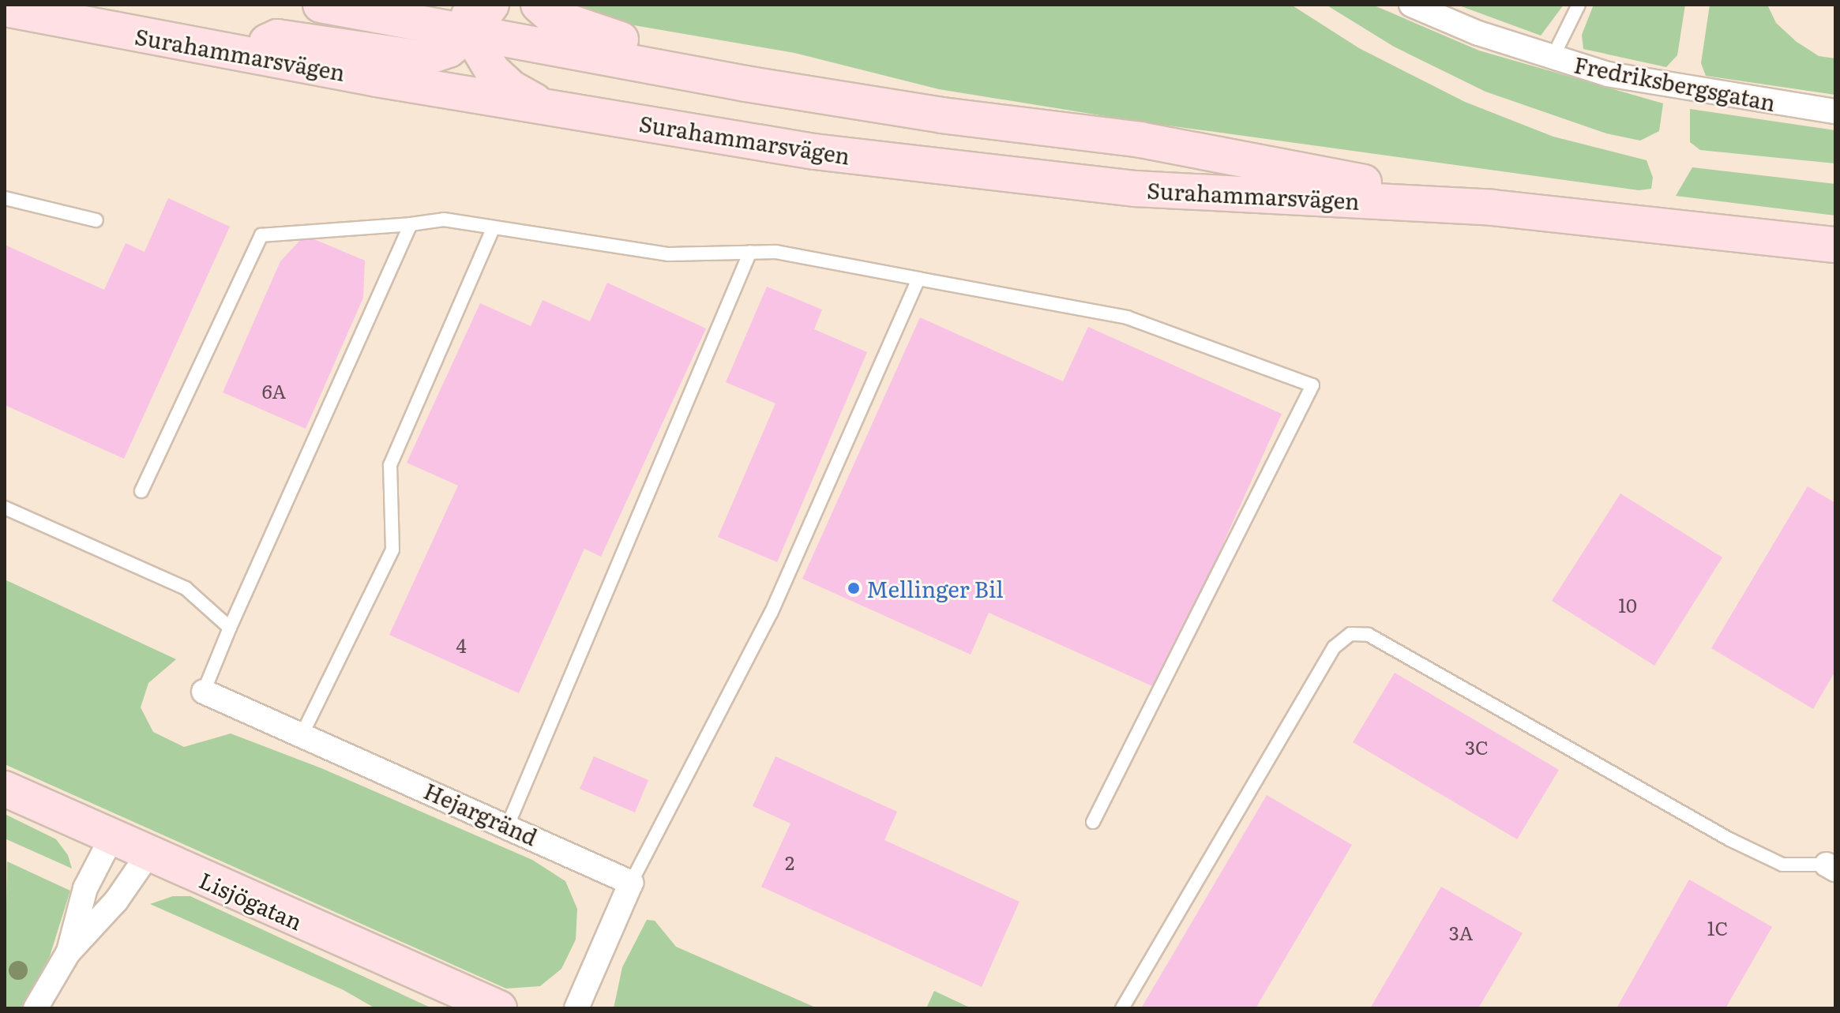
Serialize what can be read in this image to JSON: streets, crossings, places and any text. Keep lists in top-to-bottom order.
{
  "streets": {
    "main road": ["Surahammarsvägen", "Lisjögatan"],
    "street": ["Fredriksbergsgatan", "Hejargränd"]
  },
  "places": ["Mellinger Bil"],
  "house_numbers": [
    "6A",
    "10",
    "4",
    "3C",
    "2",
    "1C",
    "3A"
  ]
}
